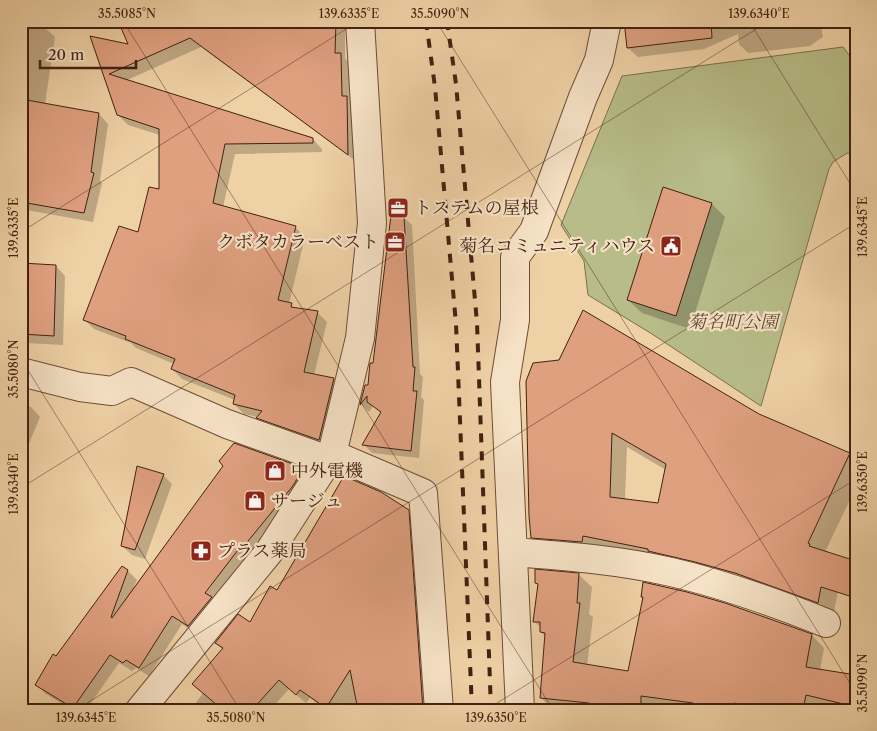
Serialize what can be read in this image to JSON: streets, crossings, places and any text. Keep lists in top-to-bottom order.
{
  "parks": ["菊名町公園"],
  "places": {
    "office": ["トステムの屋根", "クボタカラーベスト"],
    "public building": ["菊名コミュニティハウス"],
    "shop": ["中外電機", "サージュ"],
    "pharmacy": ["プラス薬局"]
  },
  "scale_bar": "20 m",
  "coordinates": [
    "35.5085°N",
    "139.6335°E",
    "35.5090°N",
    "139.6340°E",
    "139.6345°E",
    "35.5080°N",
    "139.6350°E"
  ]
}
